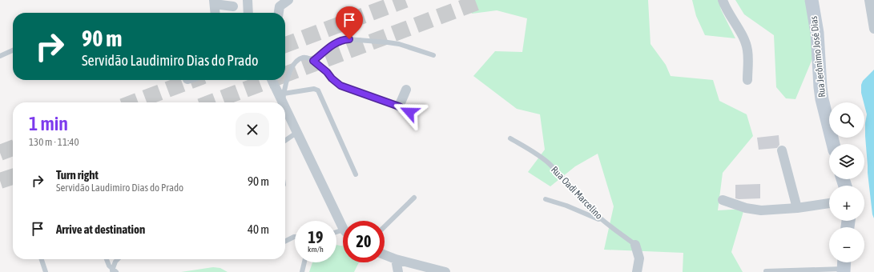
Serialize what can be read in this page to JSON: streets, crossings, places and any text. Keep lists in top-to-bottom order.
{
  "streets": {
    "main road": ["Rua Jerônimo José Dias"],
    "street": ["Rua Oadi Marcelino"]
  },
  "page": {
    "turn": ["90 m", "Servidão Laudimiro Dias do Prado"],
    "map_buttons": ["+", "−"],
    "heading": ["1 min", "130 m · 11:40"],
    "list": [
      {
        "name": "Turn right",
        "note": "Servidão Laudimiro Dias do Prado",
        "value": "90 m"
      },
      {
        "name": "Arrive at destination",
        "value": "40 m"
      }
    ],
    "speed": "19 km/h",
    "limit": "20"
  }
}
